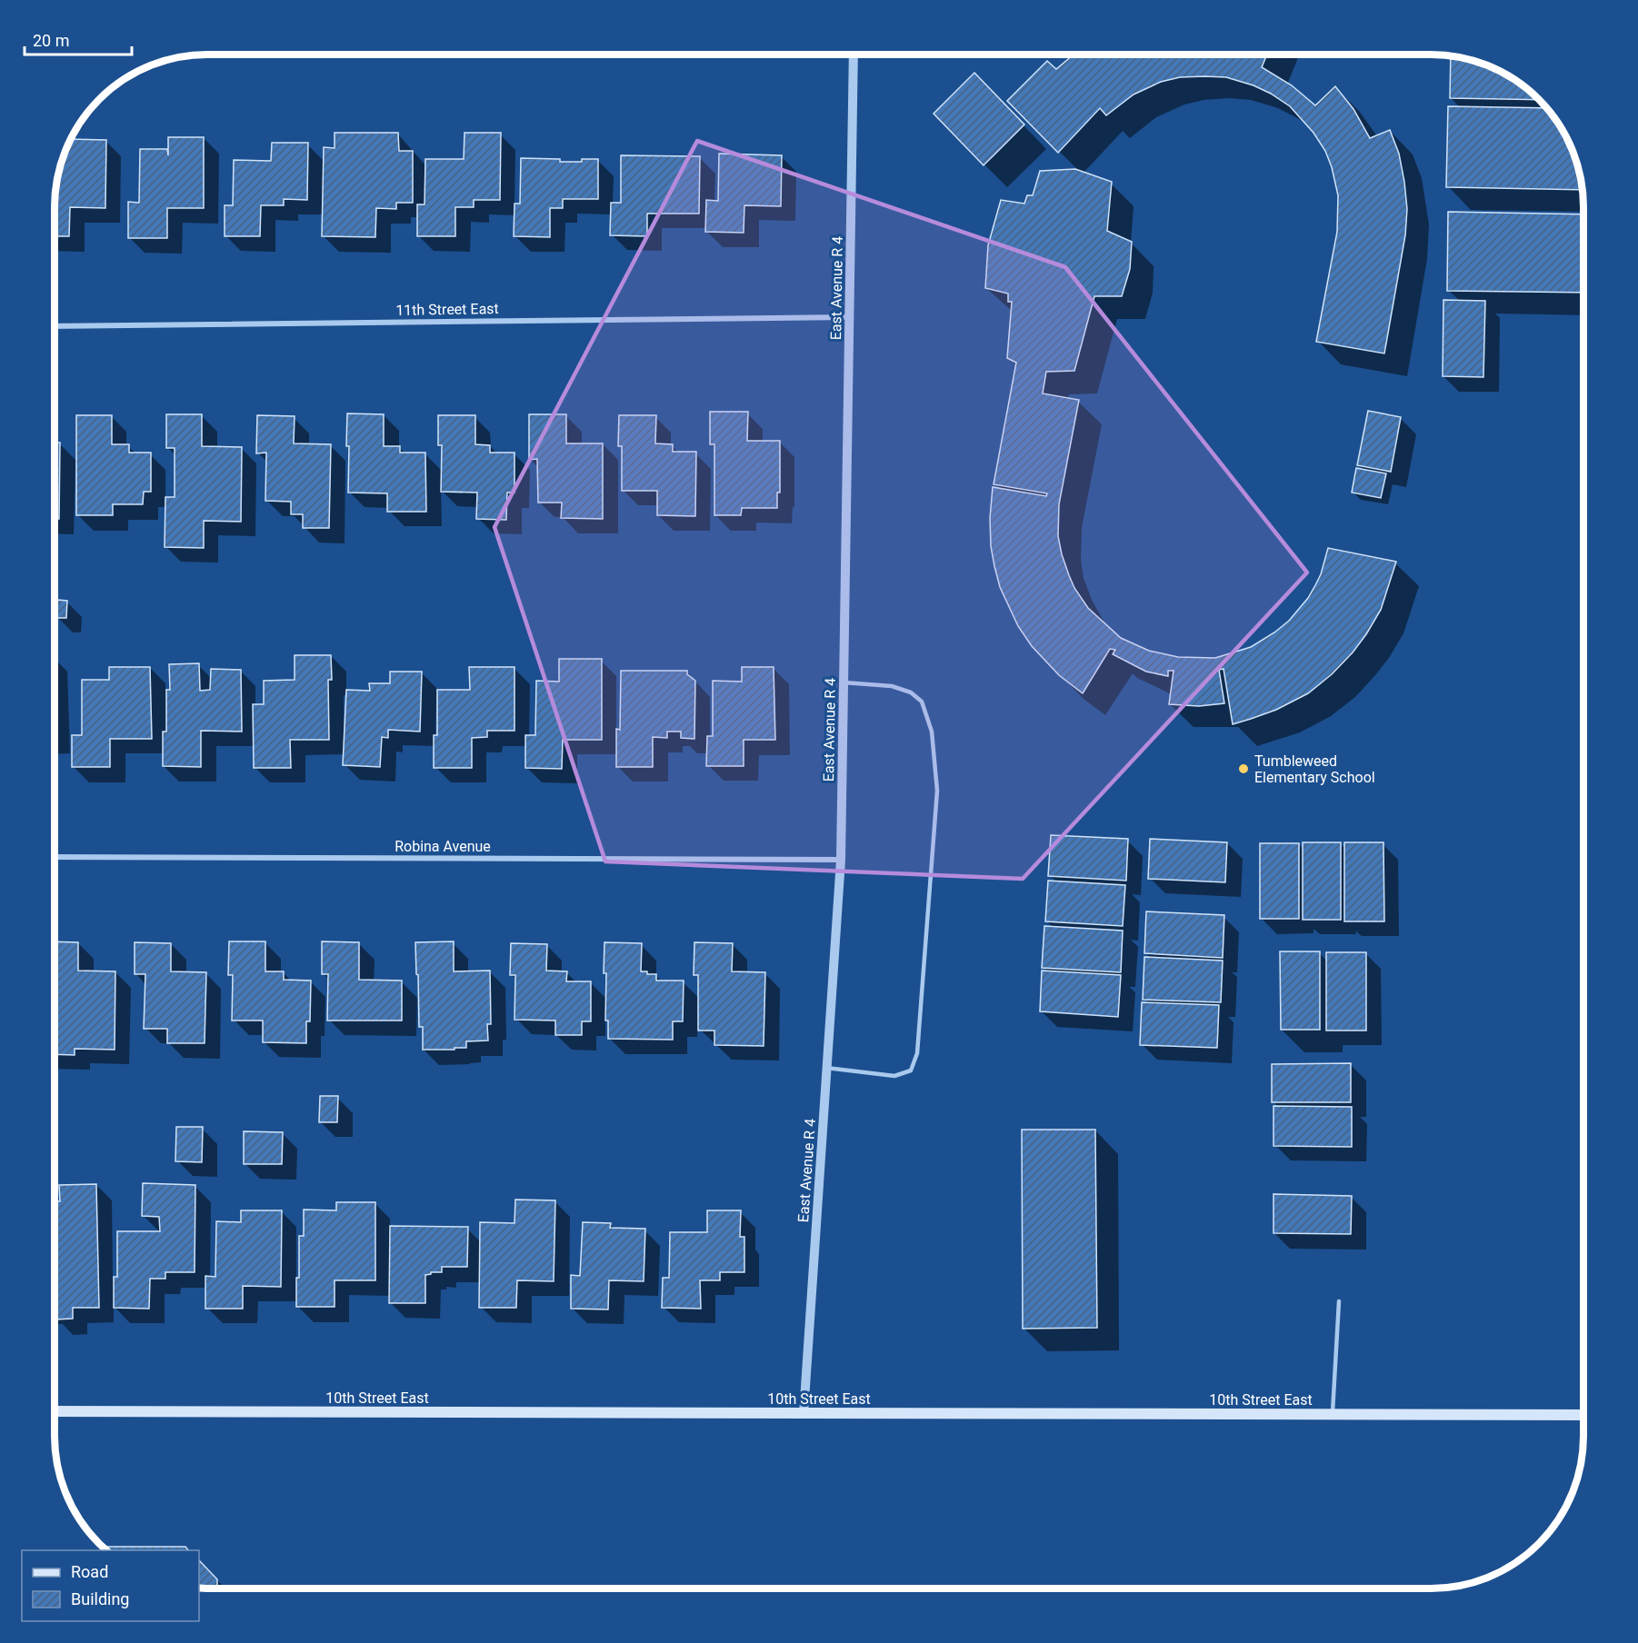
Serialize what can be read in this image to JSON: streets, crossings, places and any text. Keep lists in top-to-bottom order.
{
  "streets": {
    "main road": ["10th Street East"],
    "street": ["East Avenue R 4", "11th Street East", "Robina Avenue"]
  },
  "crossings": [
    ["East Avenue R 4", "11th Street East"],
    ["East Avenue R 4", "Robina Avenue"],
    ["East Avenue R 4", "10th Street East"]
  ],
  "places": ["Tumbleweed Elementary School"],
  "legend": ["Road", "Building"],
  "scale_bar": "20 m"
}
